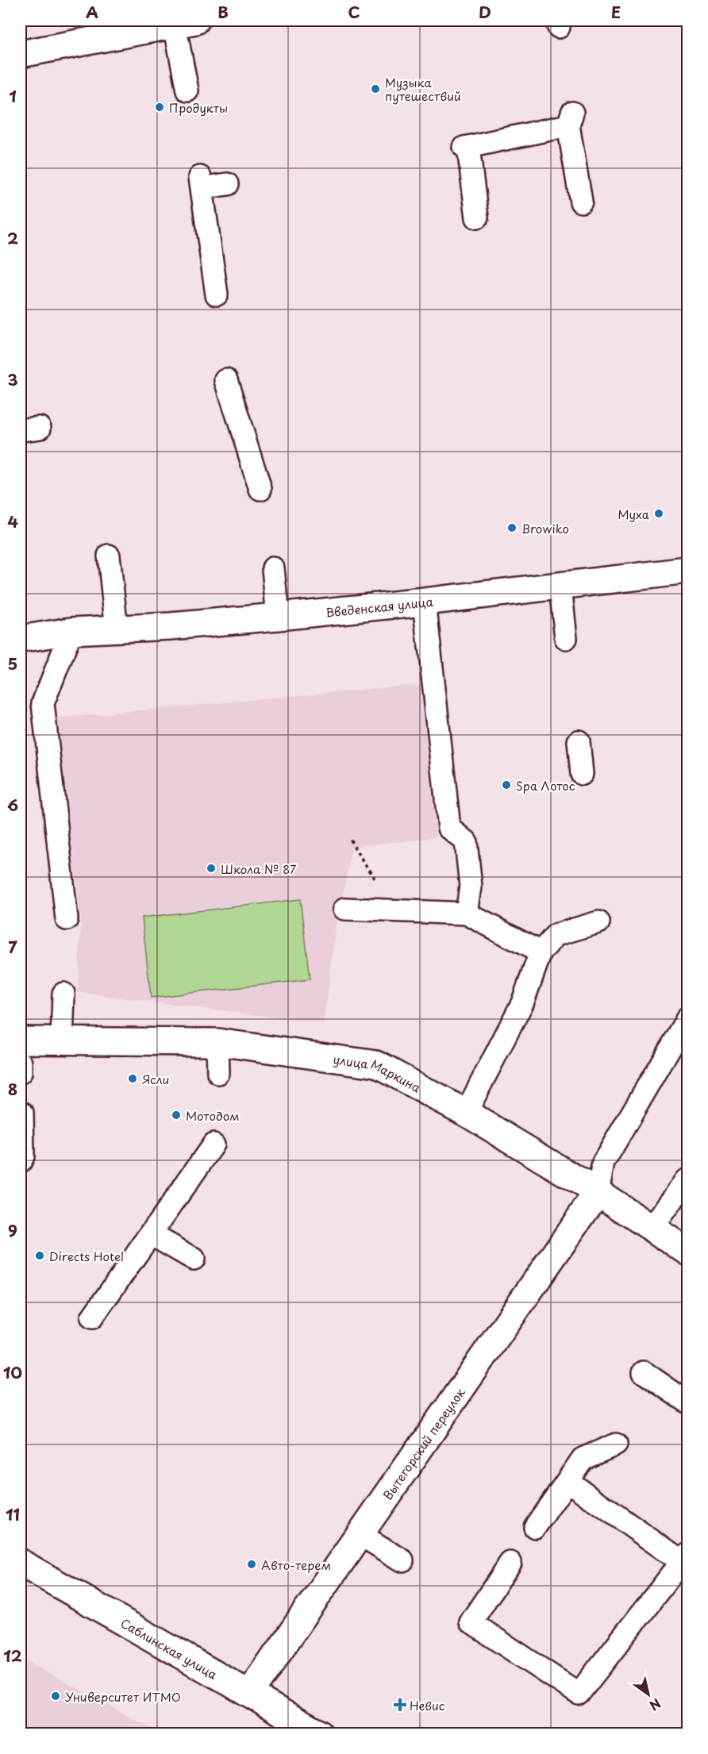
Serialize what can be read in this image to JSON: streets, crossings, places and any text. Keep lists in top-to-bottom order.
{
  "streets": {
    "street": [
      "Введенская улица",
      "улица Маркина",
      "Вытегорский переулок",
      "Саблинская улица"
    ]
  },
  "crossings": [
    ["улица Маркина", "Вытегорский переулок"],
    ["Вытегорский переулок", "Саблинская улица"]
  ],
  "places": {
    "other": [
      "Музыка путешествий",
      "Продукты",
      "Муха",
      "Browiko",
      "Spa Лотос",
      "Школа № 87",
      "Ясли",
      "Мотодом",
      "Directs Hotel",
      "Авто-терем",
      "Университет ИТМО"
    ],
    "health": ["Невис"]
  },
  "north": "bottom right",
  "grid": {
    "columns": [
      "A",
      "B",
      "C",
      "D",
      "E"
    ],
    "rows": [
      "1",
      "2",
      "3",
      "4",
      "5",
      "6",
      "7",
      "8",
      "9",
      "10",
      "11",
      "12"
    ]
  }
}
